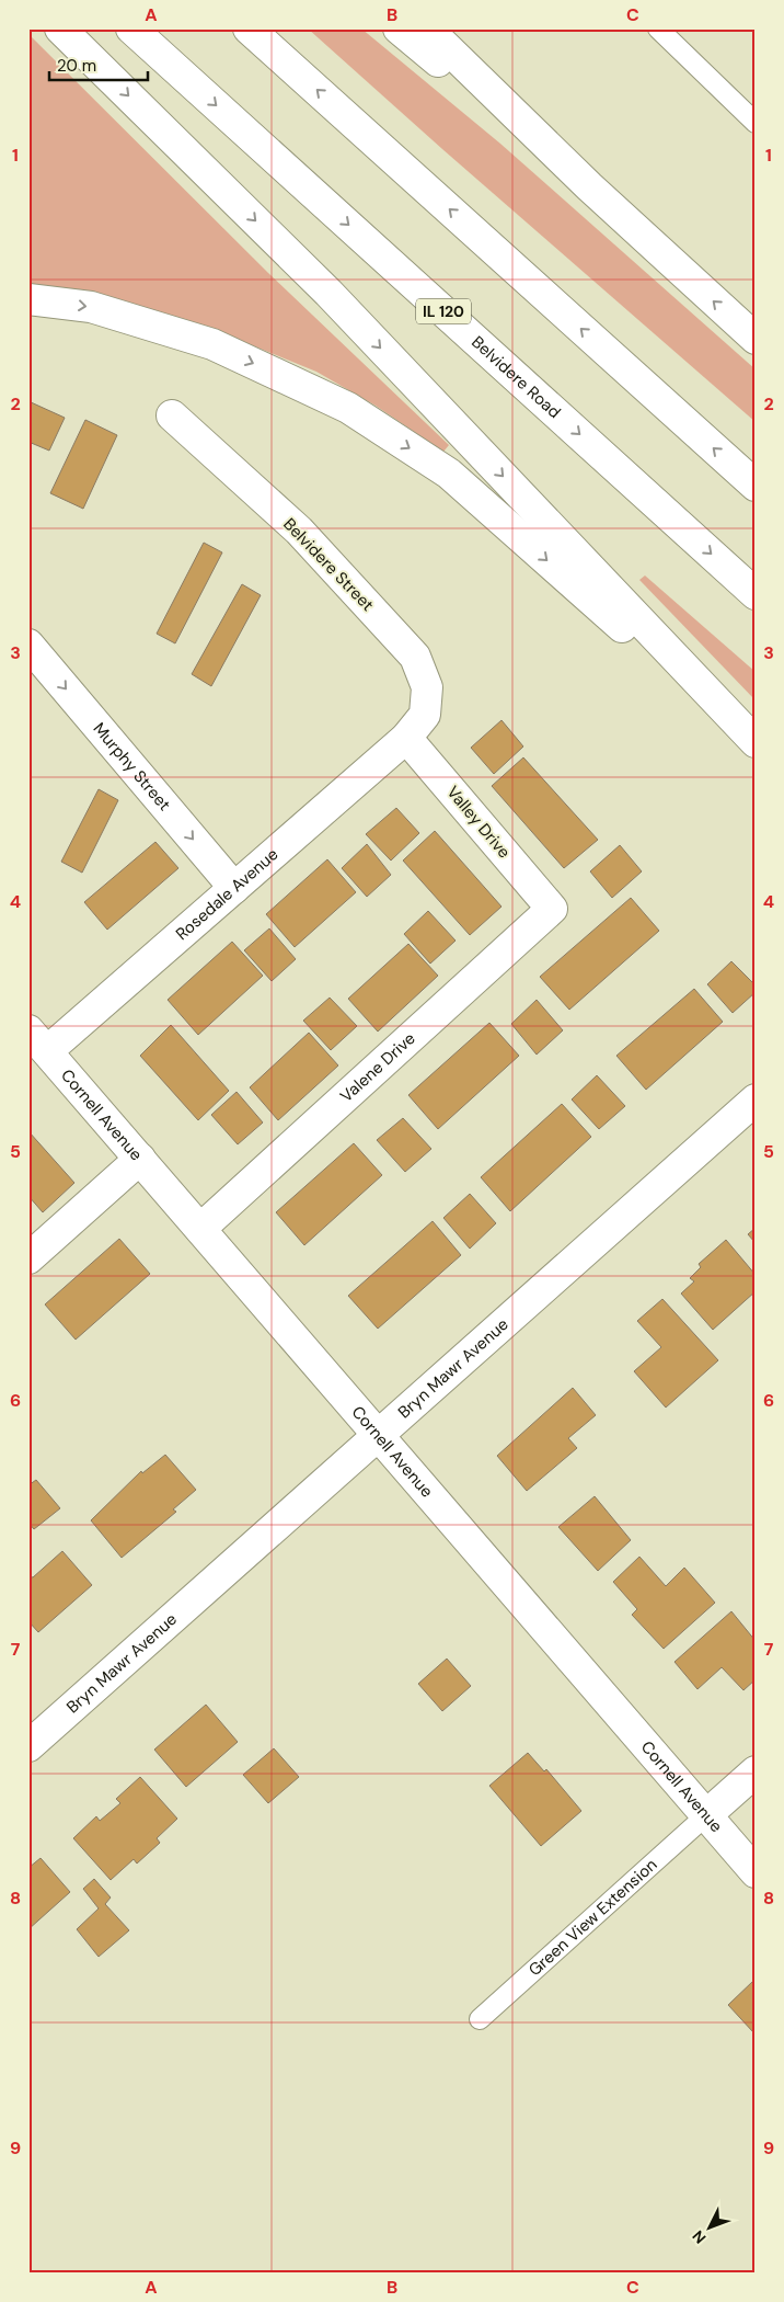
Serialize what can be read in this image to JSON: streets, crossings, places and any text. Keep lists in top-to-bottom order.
{
  "streets": {
    "street": [
      "IL 120",
      "Belvidere Road",
      "Belvidere Street",
      "Murphy Street",
      "Valley Drive",
      "Rosedale Avenue",
      "Valene Drive",
      "Cornell Avenue",
      "Bryn Mawr Avenue"
    ],
    "lane": ["Green View Extension"]
  },
  "crossings": [
    ["Belvidere Street", "Valley Drive"],
    ["Belvidere Street", "Rosedale Avenue"],
    ["Murphy Street", "Rosedale Avenue"],
    ["Valley Drive", "Rosedale Avenue"],
    ["Valley Drive", "Valene Drive"],
    ["Rosedale Avenue", "Cornell Avenue"],
    ["Valene Drive", "Cornell Avenue"],
    ["Cornell Avenue", "Bryn Mawr Avenue"],
    ["Cornell Avenue", "Green View Extension"]
  ],
  "one_way": ["Murphy Street"],
  "scale_bar": "20 m",
  "north": "bottom left",
  "grid": {
    "columns": ["A", "B", "C"],
    "rows": [
      "1",
      "2",
      "3",
      "4",
      "5",
      "6",
      "7",
      "8",
      "9"
    ]
  }
}
